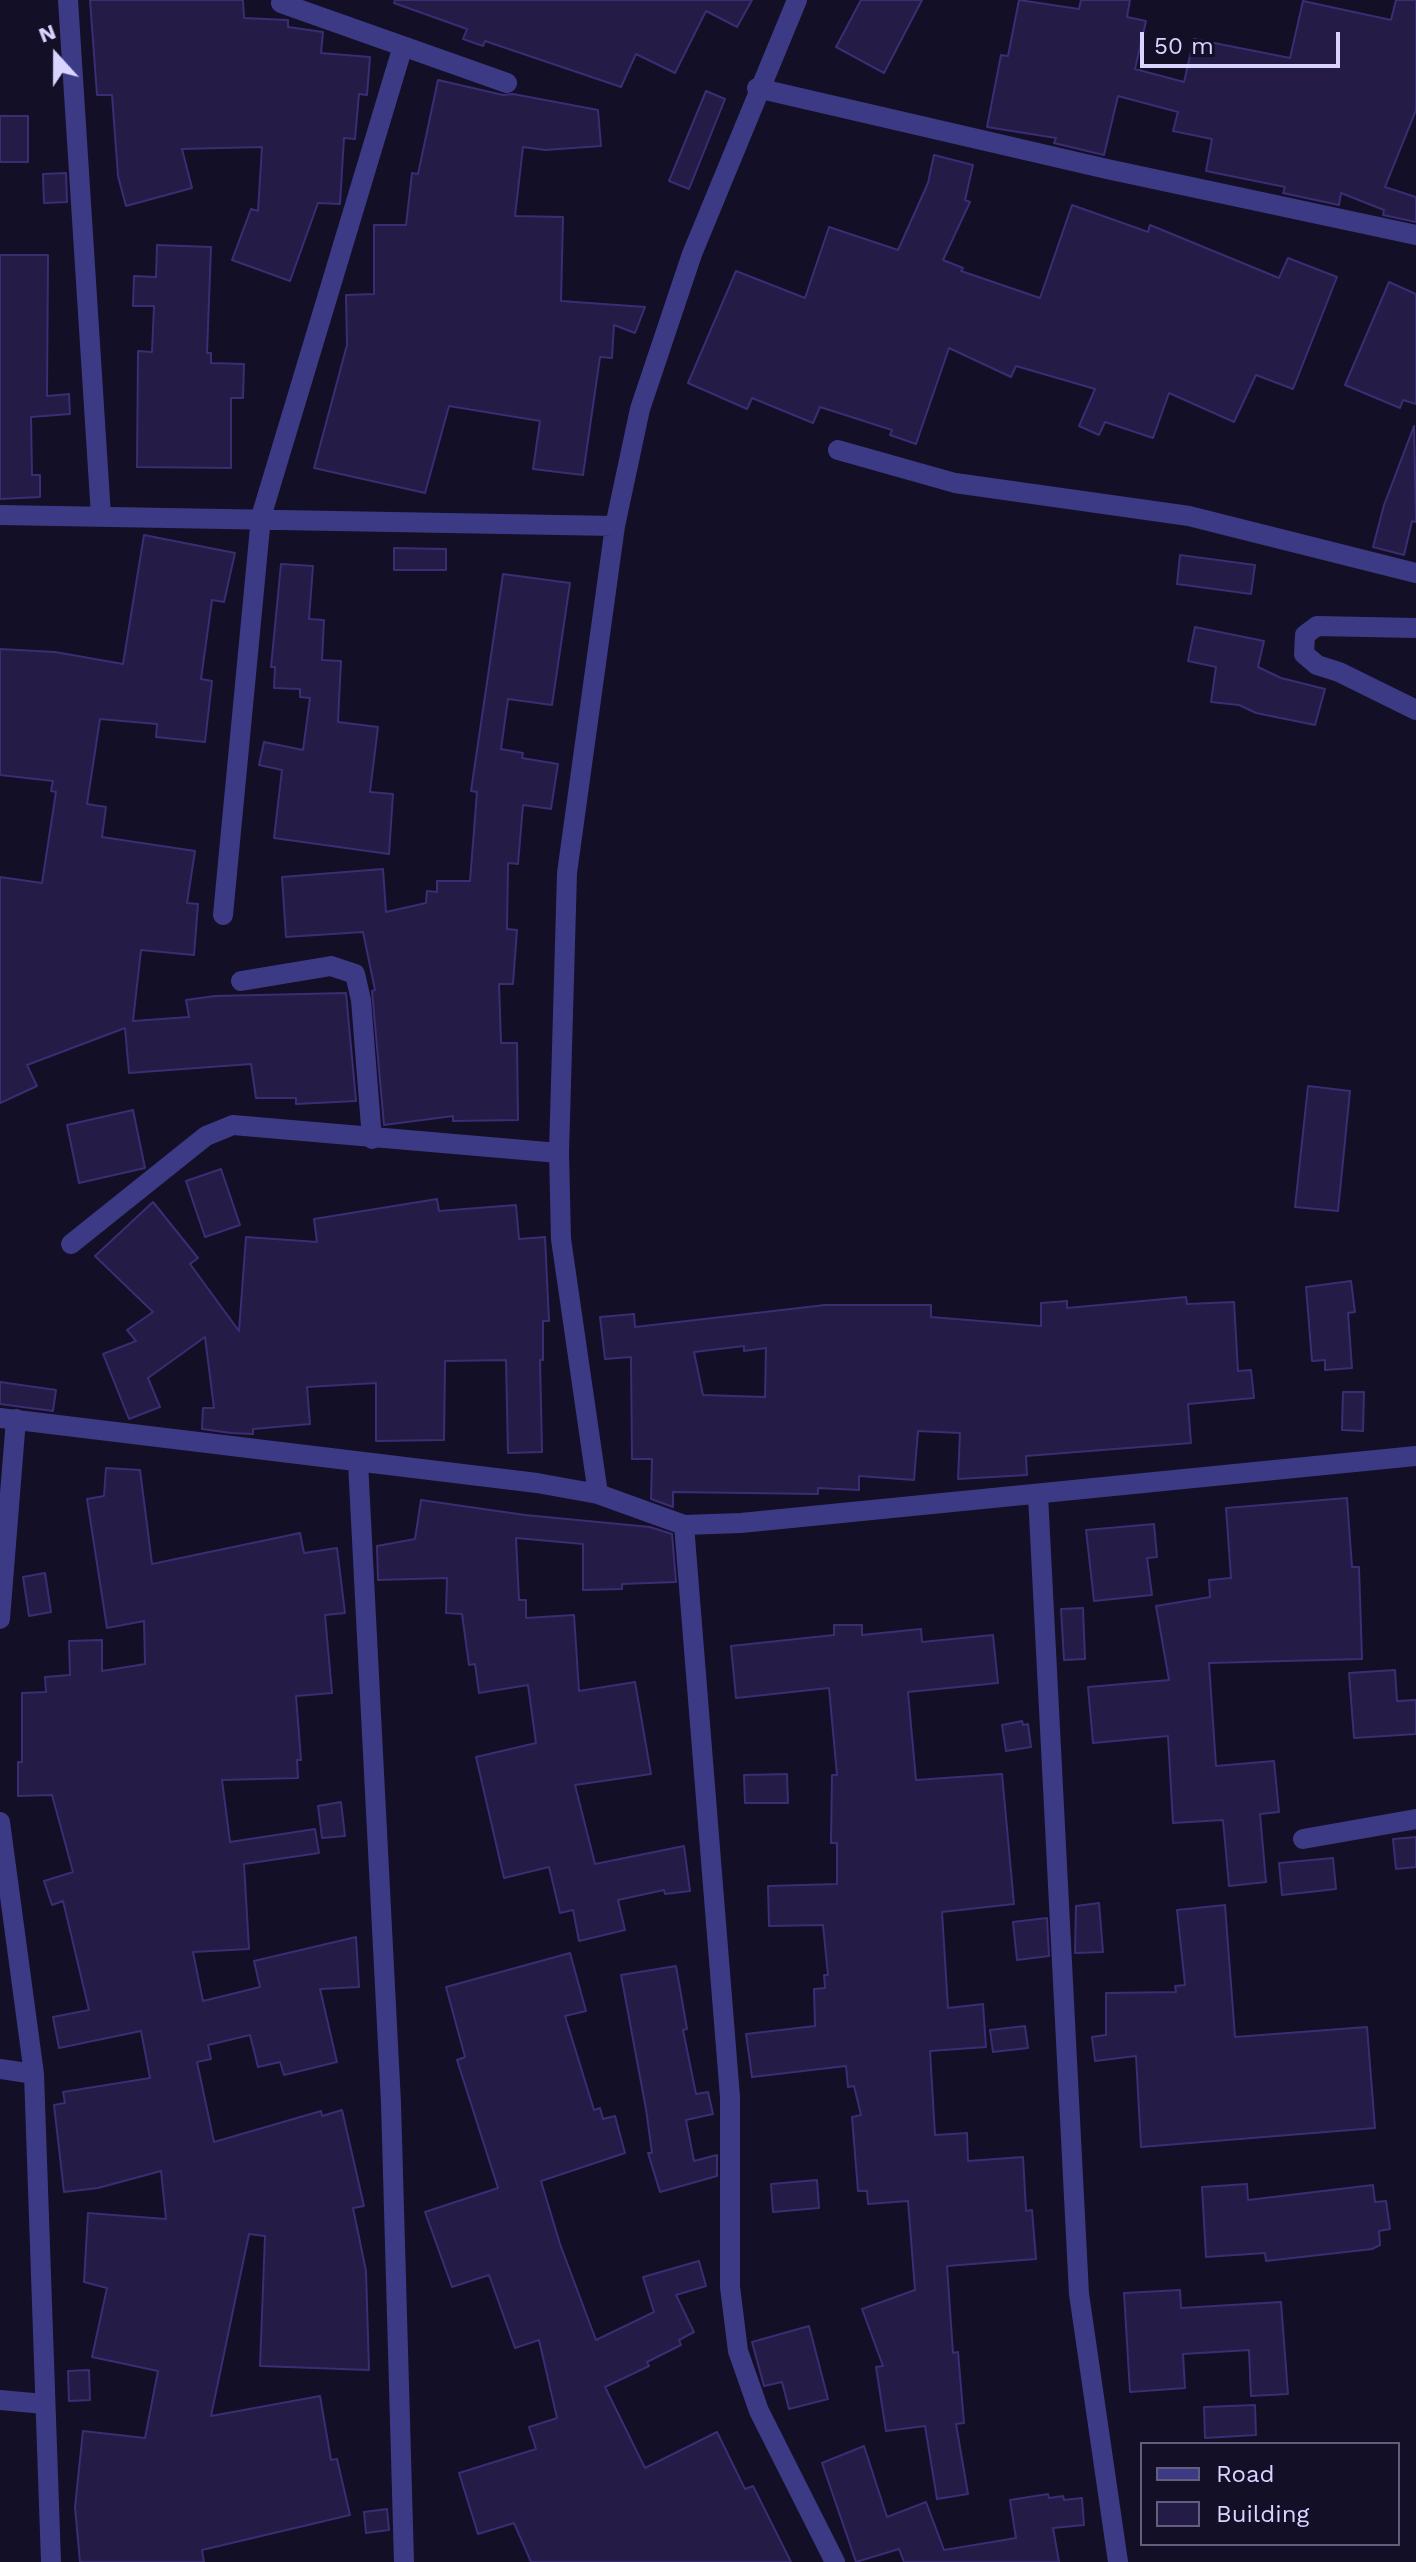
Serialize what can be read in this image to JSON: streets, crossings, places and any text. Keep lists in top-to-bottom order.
{
  "legend": ["Road", "Building"],
  "scale_bar": "50 m",
  "north": "top"
}
